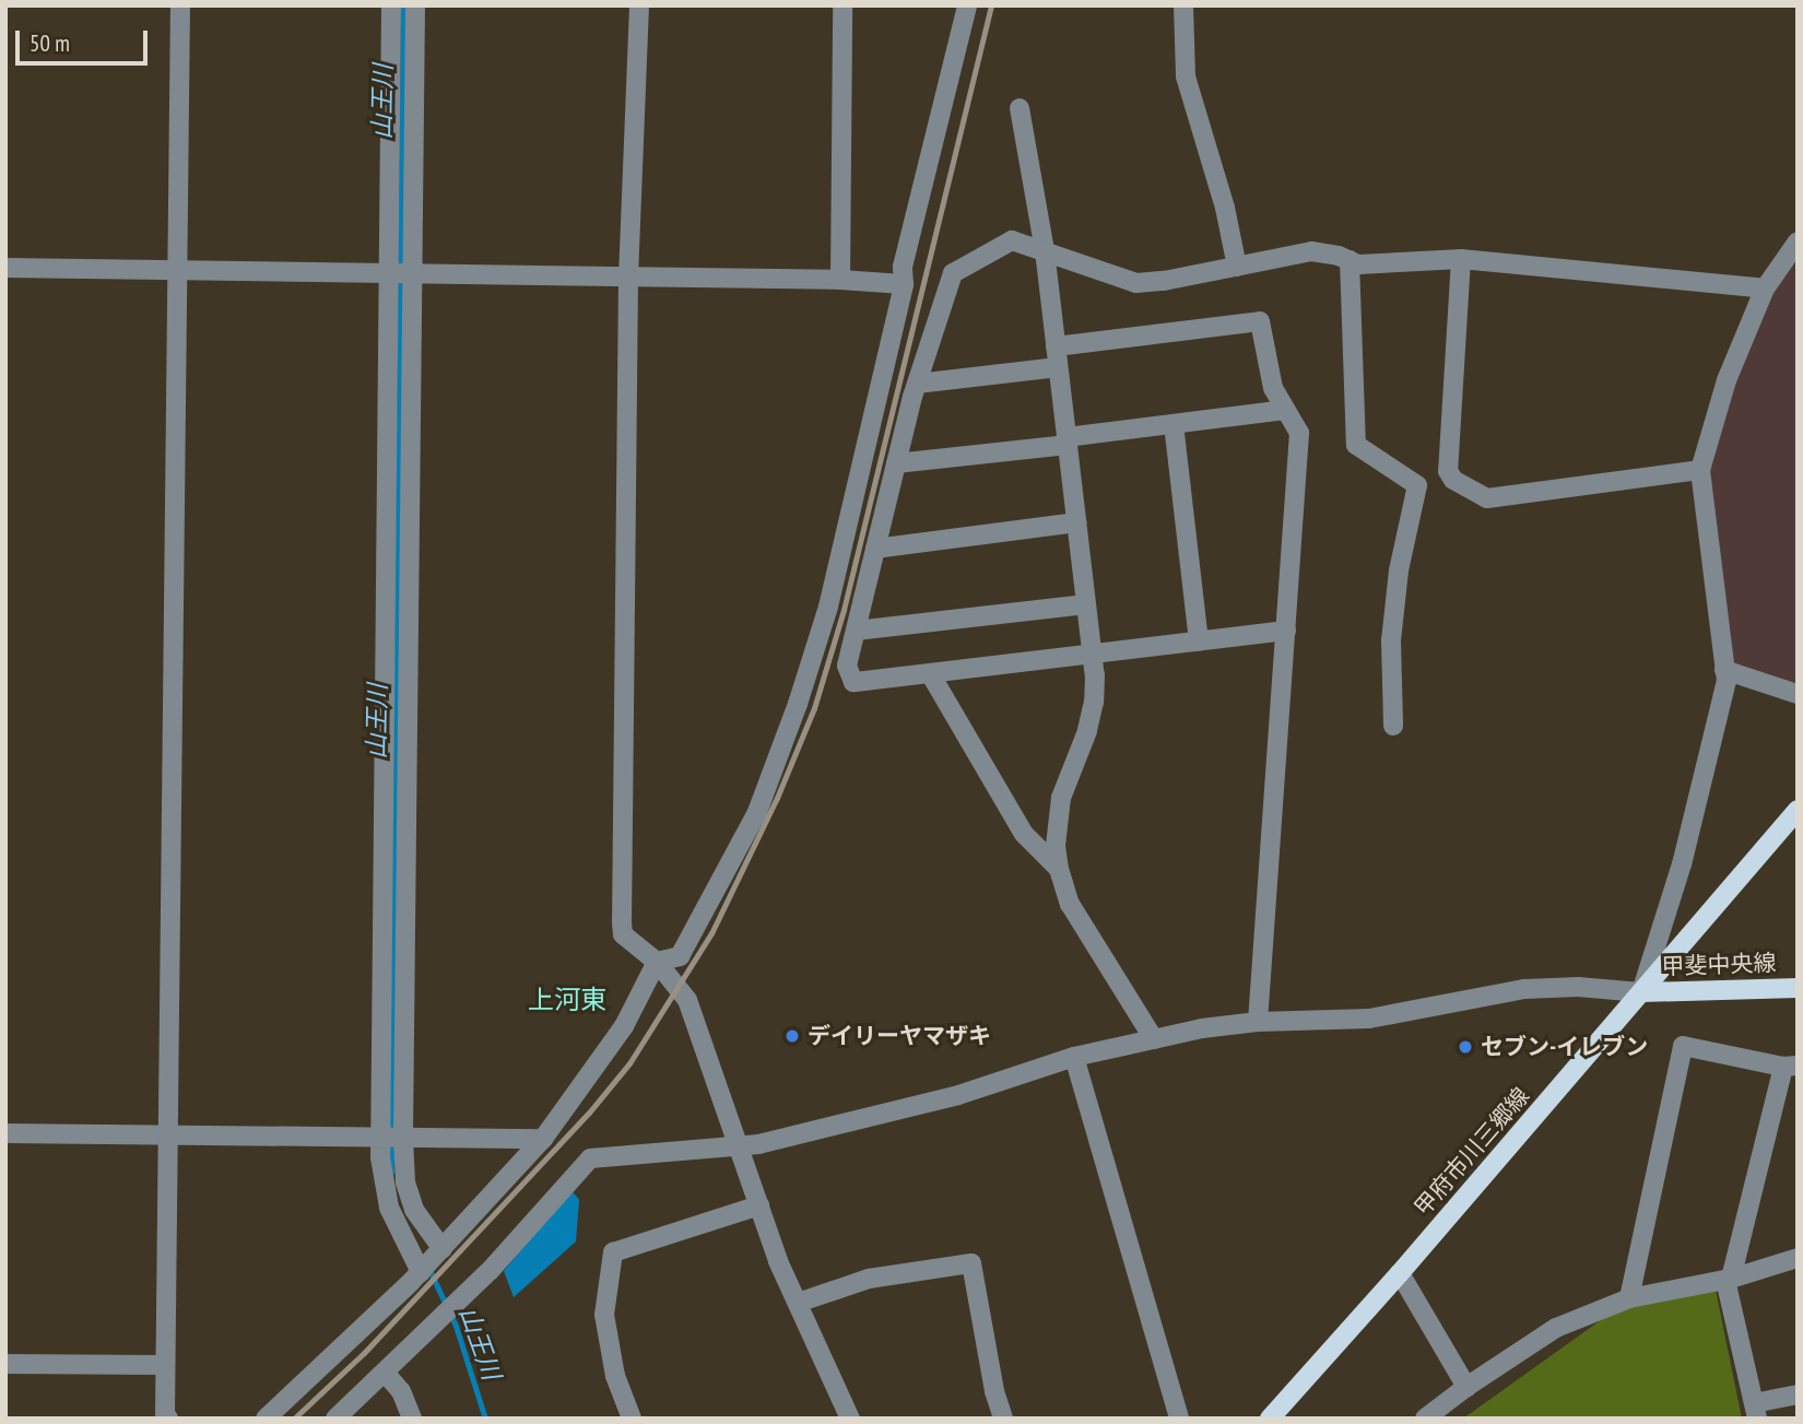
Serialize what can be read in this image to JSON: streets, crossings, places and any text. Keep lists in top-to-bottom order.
{
  "streets": {
    "main road": ["甲斐中央線", "甲府市川三郷線"]
  },
  "crossings": [
    ["甲斐中央線", "甲府市川三郷線"]
  ],
  "districts": ["上河東"],
  "water": ["山王川"],
  "places": ["デイリーヤマザキ", "セブン-イレブン"],
  "scale_bar": "50 m"
}
